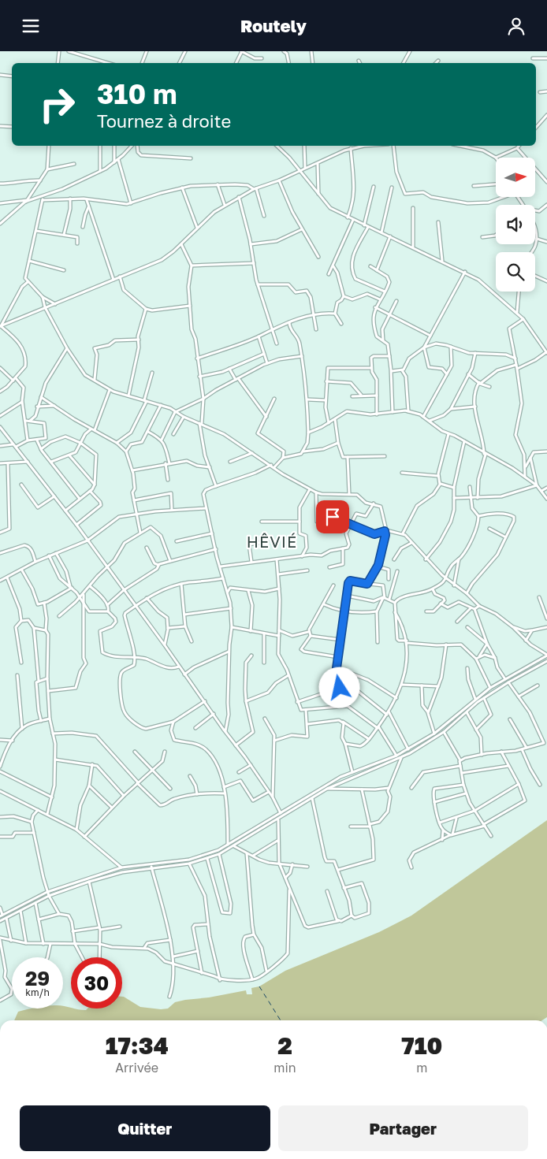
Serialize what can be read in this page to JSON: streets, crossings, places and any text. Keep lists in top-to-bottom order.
{
  "districts": ["HÊVIÉ"],
  "north": "right",
  "page": {
    "header": "Routely",
    "turn": ["310 m", "Tournez à droite"],
    "speed": "29 km/h",
    "limit": "30",
    "eta": [
      "17:34",
      "Arrivée",
      "2",
      "min",
      "710",
      "m"
    ],
    "buttons": ["Quitter", "Partager"]
  }
}
